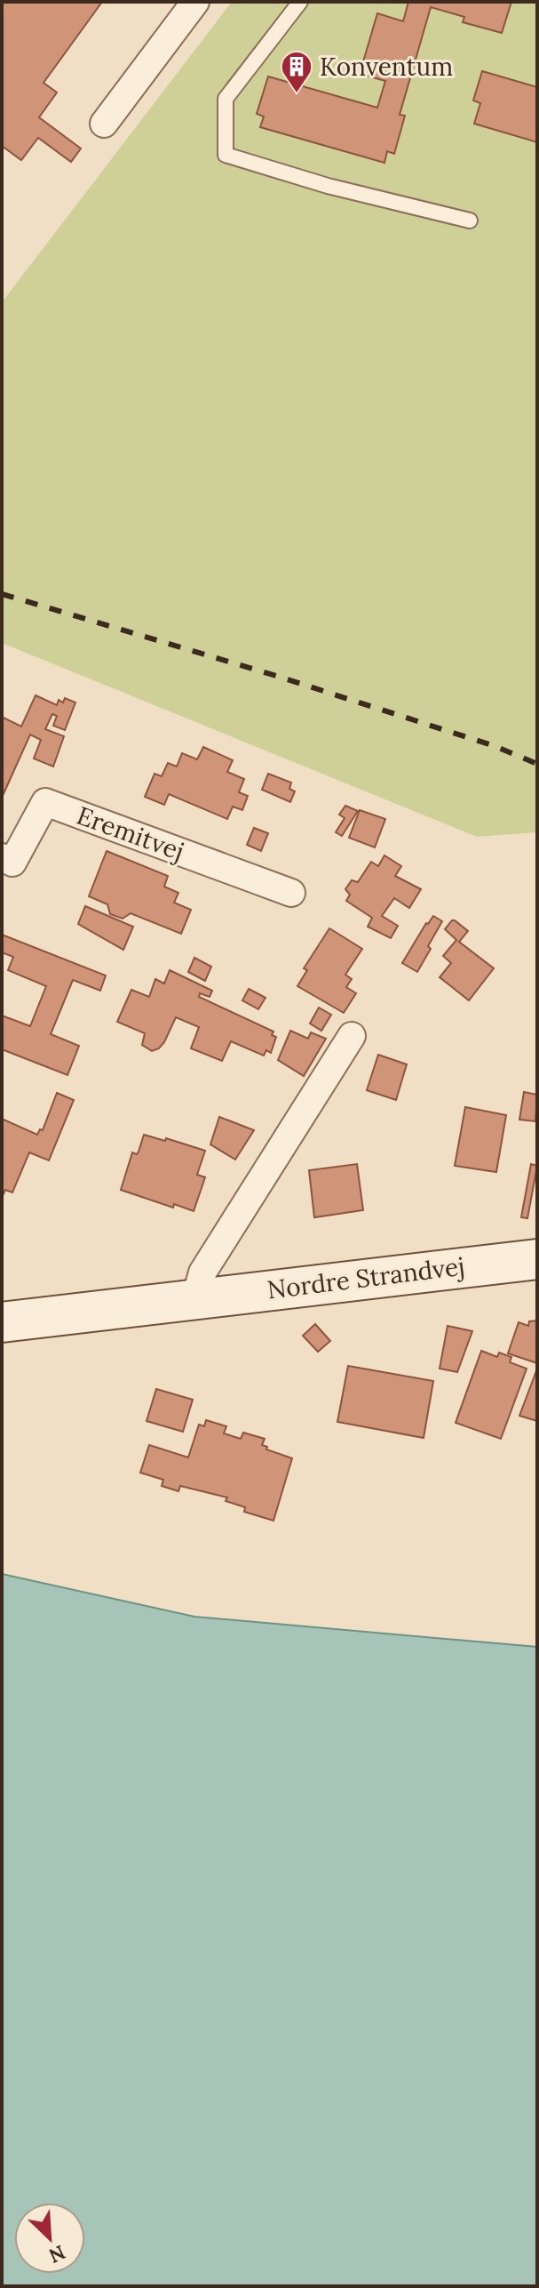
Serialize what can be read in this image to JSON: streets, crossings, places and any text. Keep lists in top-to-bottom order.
{
  "streets": {
    "main road": ["Nordre Strandvej"],
    "street": ["Eremitvej"]
  },
  "places": {
    "building": ["Konventum"]
  },
  "north": "bottom right"
}
